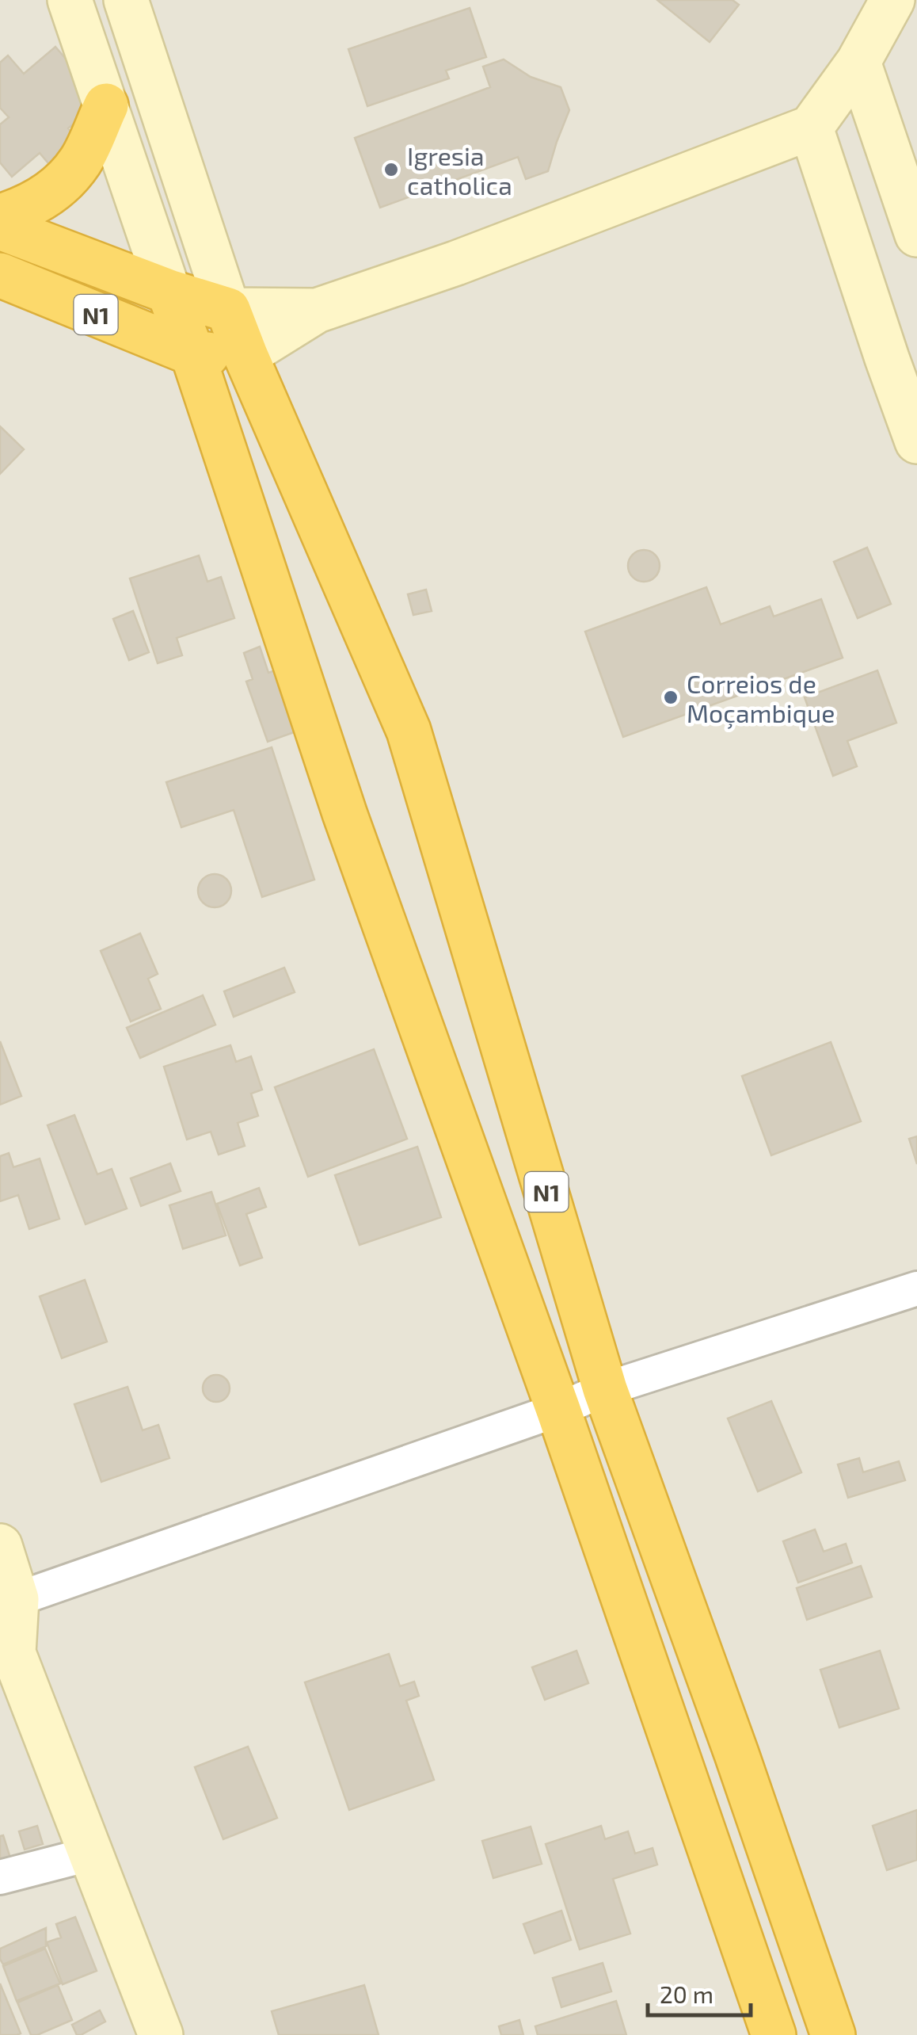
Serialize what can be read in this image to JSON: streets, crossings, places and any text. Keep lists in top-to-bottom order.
{
  "streets": {
    "highway": ["N1"]
  },
  "places": ["Igresia catholica", "Correios de Moçambique"],
  "scale_bar": "20 m"
}
